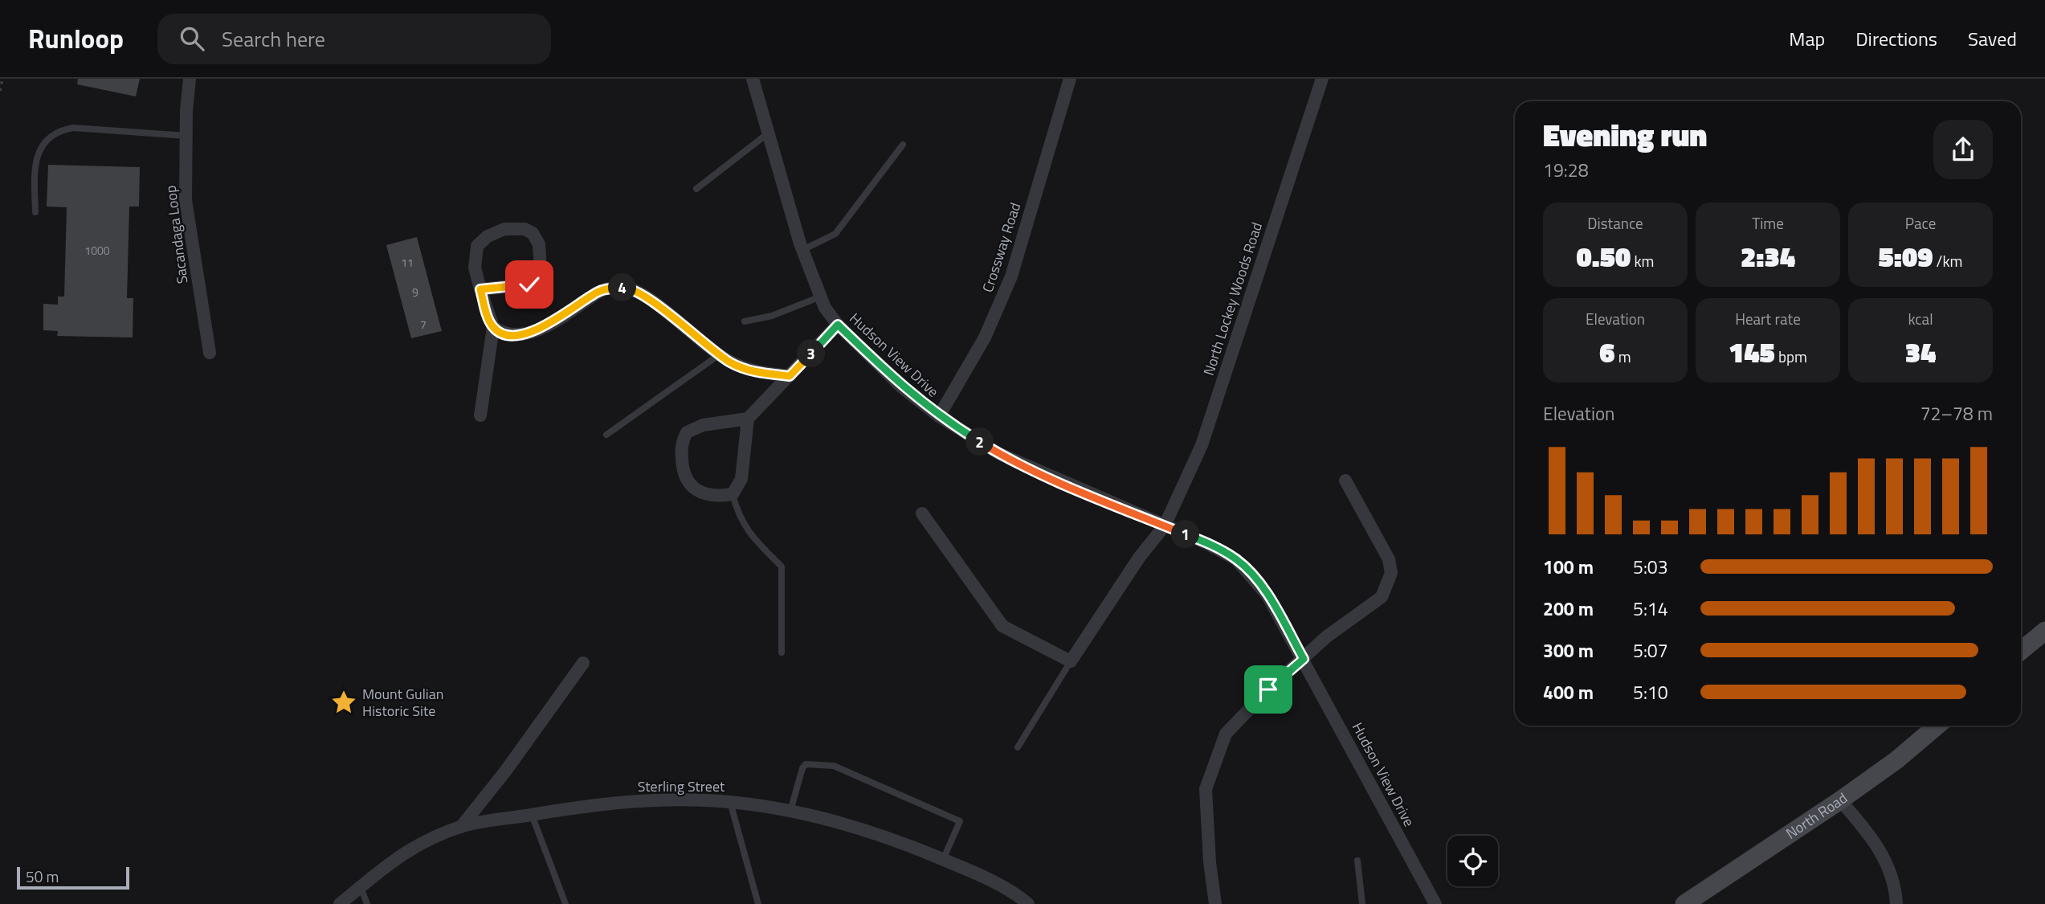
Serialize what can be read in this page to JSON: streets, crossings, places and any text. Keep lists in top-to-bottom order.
{
  "streets": {
    "main road": ["North Road"],
    "street": [
      "Sacandaga Loop",
      "Crossway Road",
      "North Lockey Woods Road",
      "Hudson View Drive",
      "Sterling Street"
    ]
  },
  "crossings": [
    ["Crossway Road", "Hudson View Drive"],
    ["North Lockey Woods Road", "Hudson View Drive"]
  ],
  "places": {
    "place": ["Mount Gulian Historic Site"]
  },
  "house_numbers": [
    "1000",
    "11",
    "9",
    "7"
  ],
  "scale_bar": "50 m",
  "page": {
    "header": "Runloop",
    "search": "Search here",
    "nav": ["Map", "Directions", "Saved"],
    "heading": ["Evening run", "19:28"],
    "stats": [
      ["Distance", "0.50 km"],
      ["Time", "2:34"],
      ["Pace", "5:09 /km"],
      ["Elevation", "6 m"],
      ["Heart rate", "145 bpm"],
      ["kcal", "34"]
    ],
    "pins": [
      "4",
      "3",
      "2",
      "1"
    ],
    "chart": ["Elevation", "72–78 m"],
    "list": [
      {
        "name": "100 m",
        "note": "5:03"
      },
      {
        "name": "200 m",
        "note": "5:14"
      },
      {
        "name": "300 m",
        "note": "5:07"
      },
      {
        "name": "400 m",
        "note": "5:10"
      }
    ],
    "scale": "50 m"
  }
}
